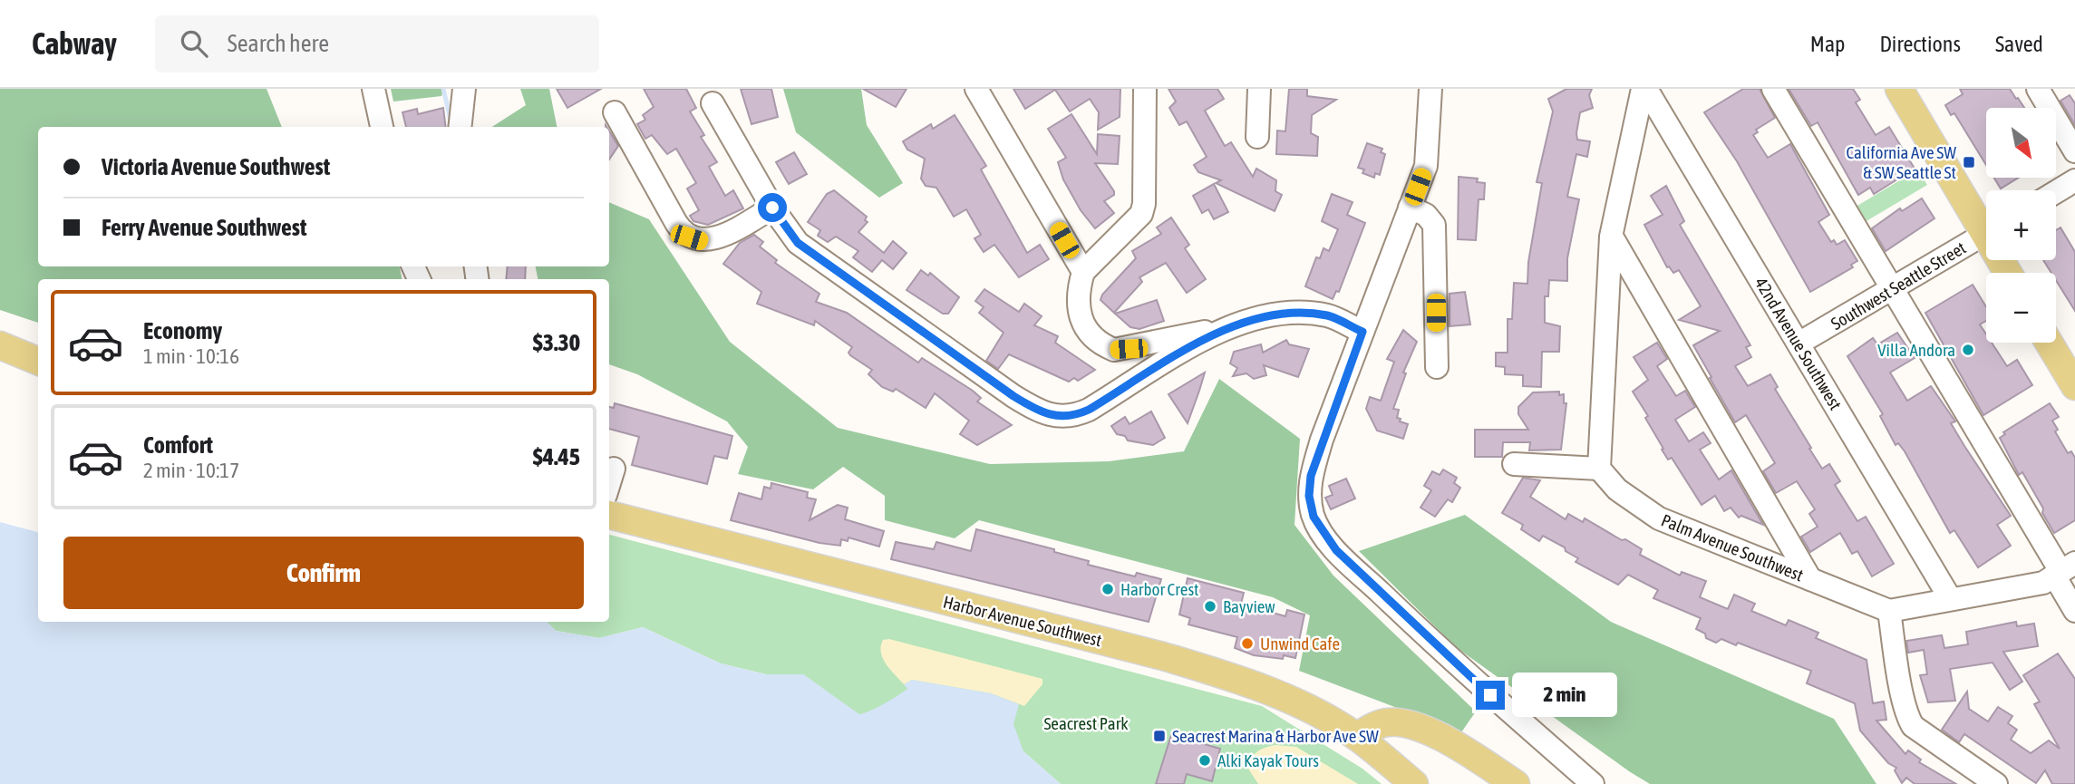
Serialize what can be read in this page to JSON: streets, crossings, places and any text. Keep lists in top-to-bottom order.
{
  "streets": {
    "main road": ["Harbor Avenue Southwest"],
    "street": ["Southwest Seattle Street", "42nd Avenue Southwest", "Palm Avenue Southwest"]
  },
  "crossings": [
    ["Southwest Seattle Street", "42nd Avenue Southwest"]
  ],
  "parks": ["Seacrest Park"],
  "places": {
    "transit": ["California Ave SW & SW Seattle St", "Seacrest Marina & Harbor Ave SW"],
    "other": [
      "Villa Andora",
      "Harbor Crest",
      "Bayview",
      "Unwind Cafe",
      "Alki Kayak Tours"
    ]
  },
  "north": "bottom right",
  "page": {
    "header": "Cabway",
    "search": "Search here",
    "nav": ["Map", "Directions", "Saved"],
    "map_buttons": ["+", "−"],
    "banner": ["Victoria Avenue Southwest", "Ferry Avenue Southwest"],
    "list": [
      {
        "name": "Economy",
        "note": "1 min · 10:16",
        "value": "$3.30"
      },
      {
        "name": "Comfort",
        "note": "2 min · 10:17",
        "value": "$4.45"
      }
    ],
    "buttons": "Confirm",
    "bubble": "2 min"
  }
}
